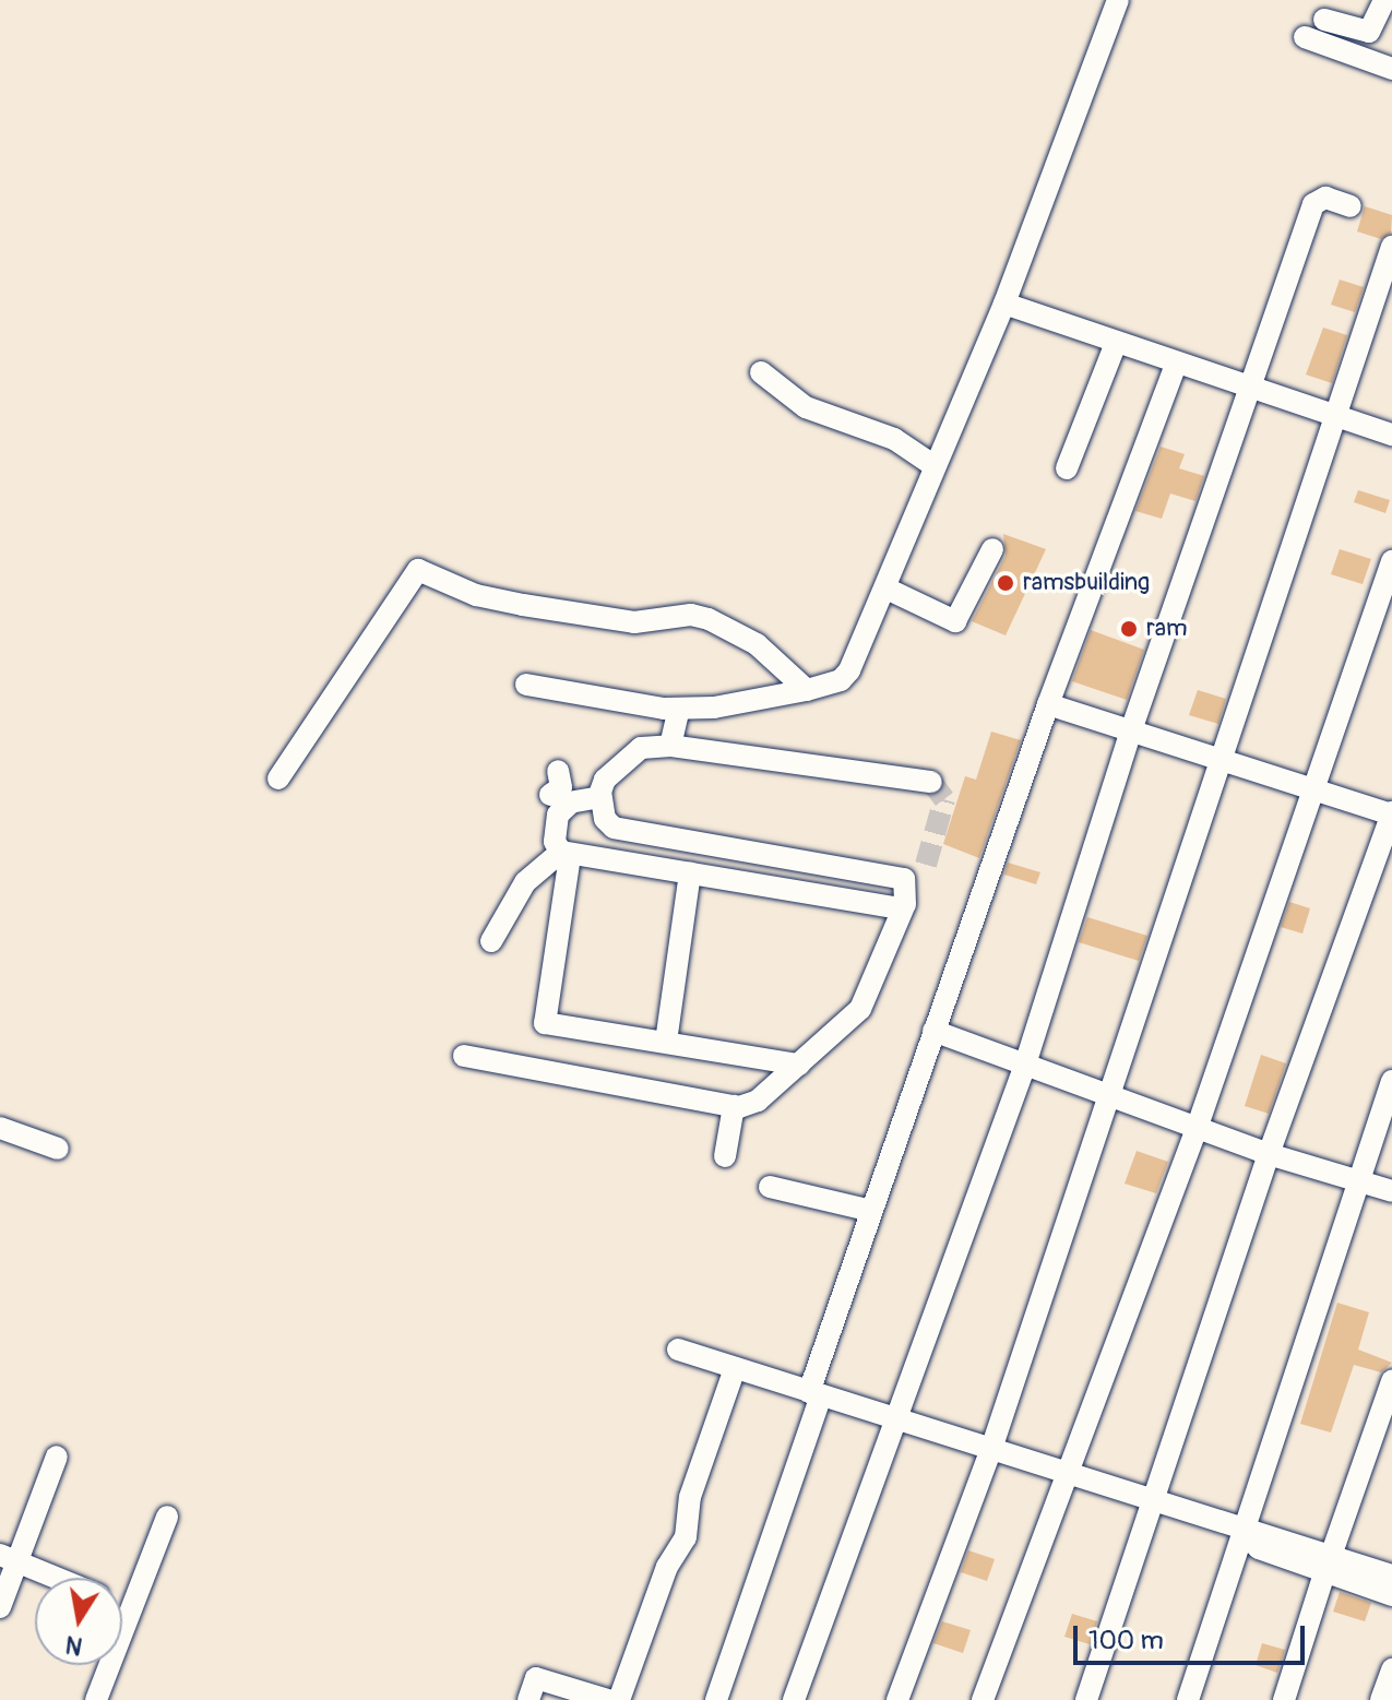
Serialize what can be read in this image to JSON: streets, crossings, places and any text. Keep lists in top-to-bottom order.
{
  "places": ["ramsbuilding", "ram"],
  "scale_bar": "100 m",
  "north": "bottom"
}
